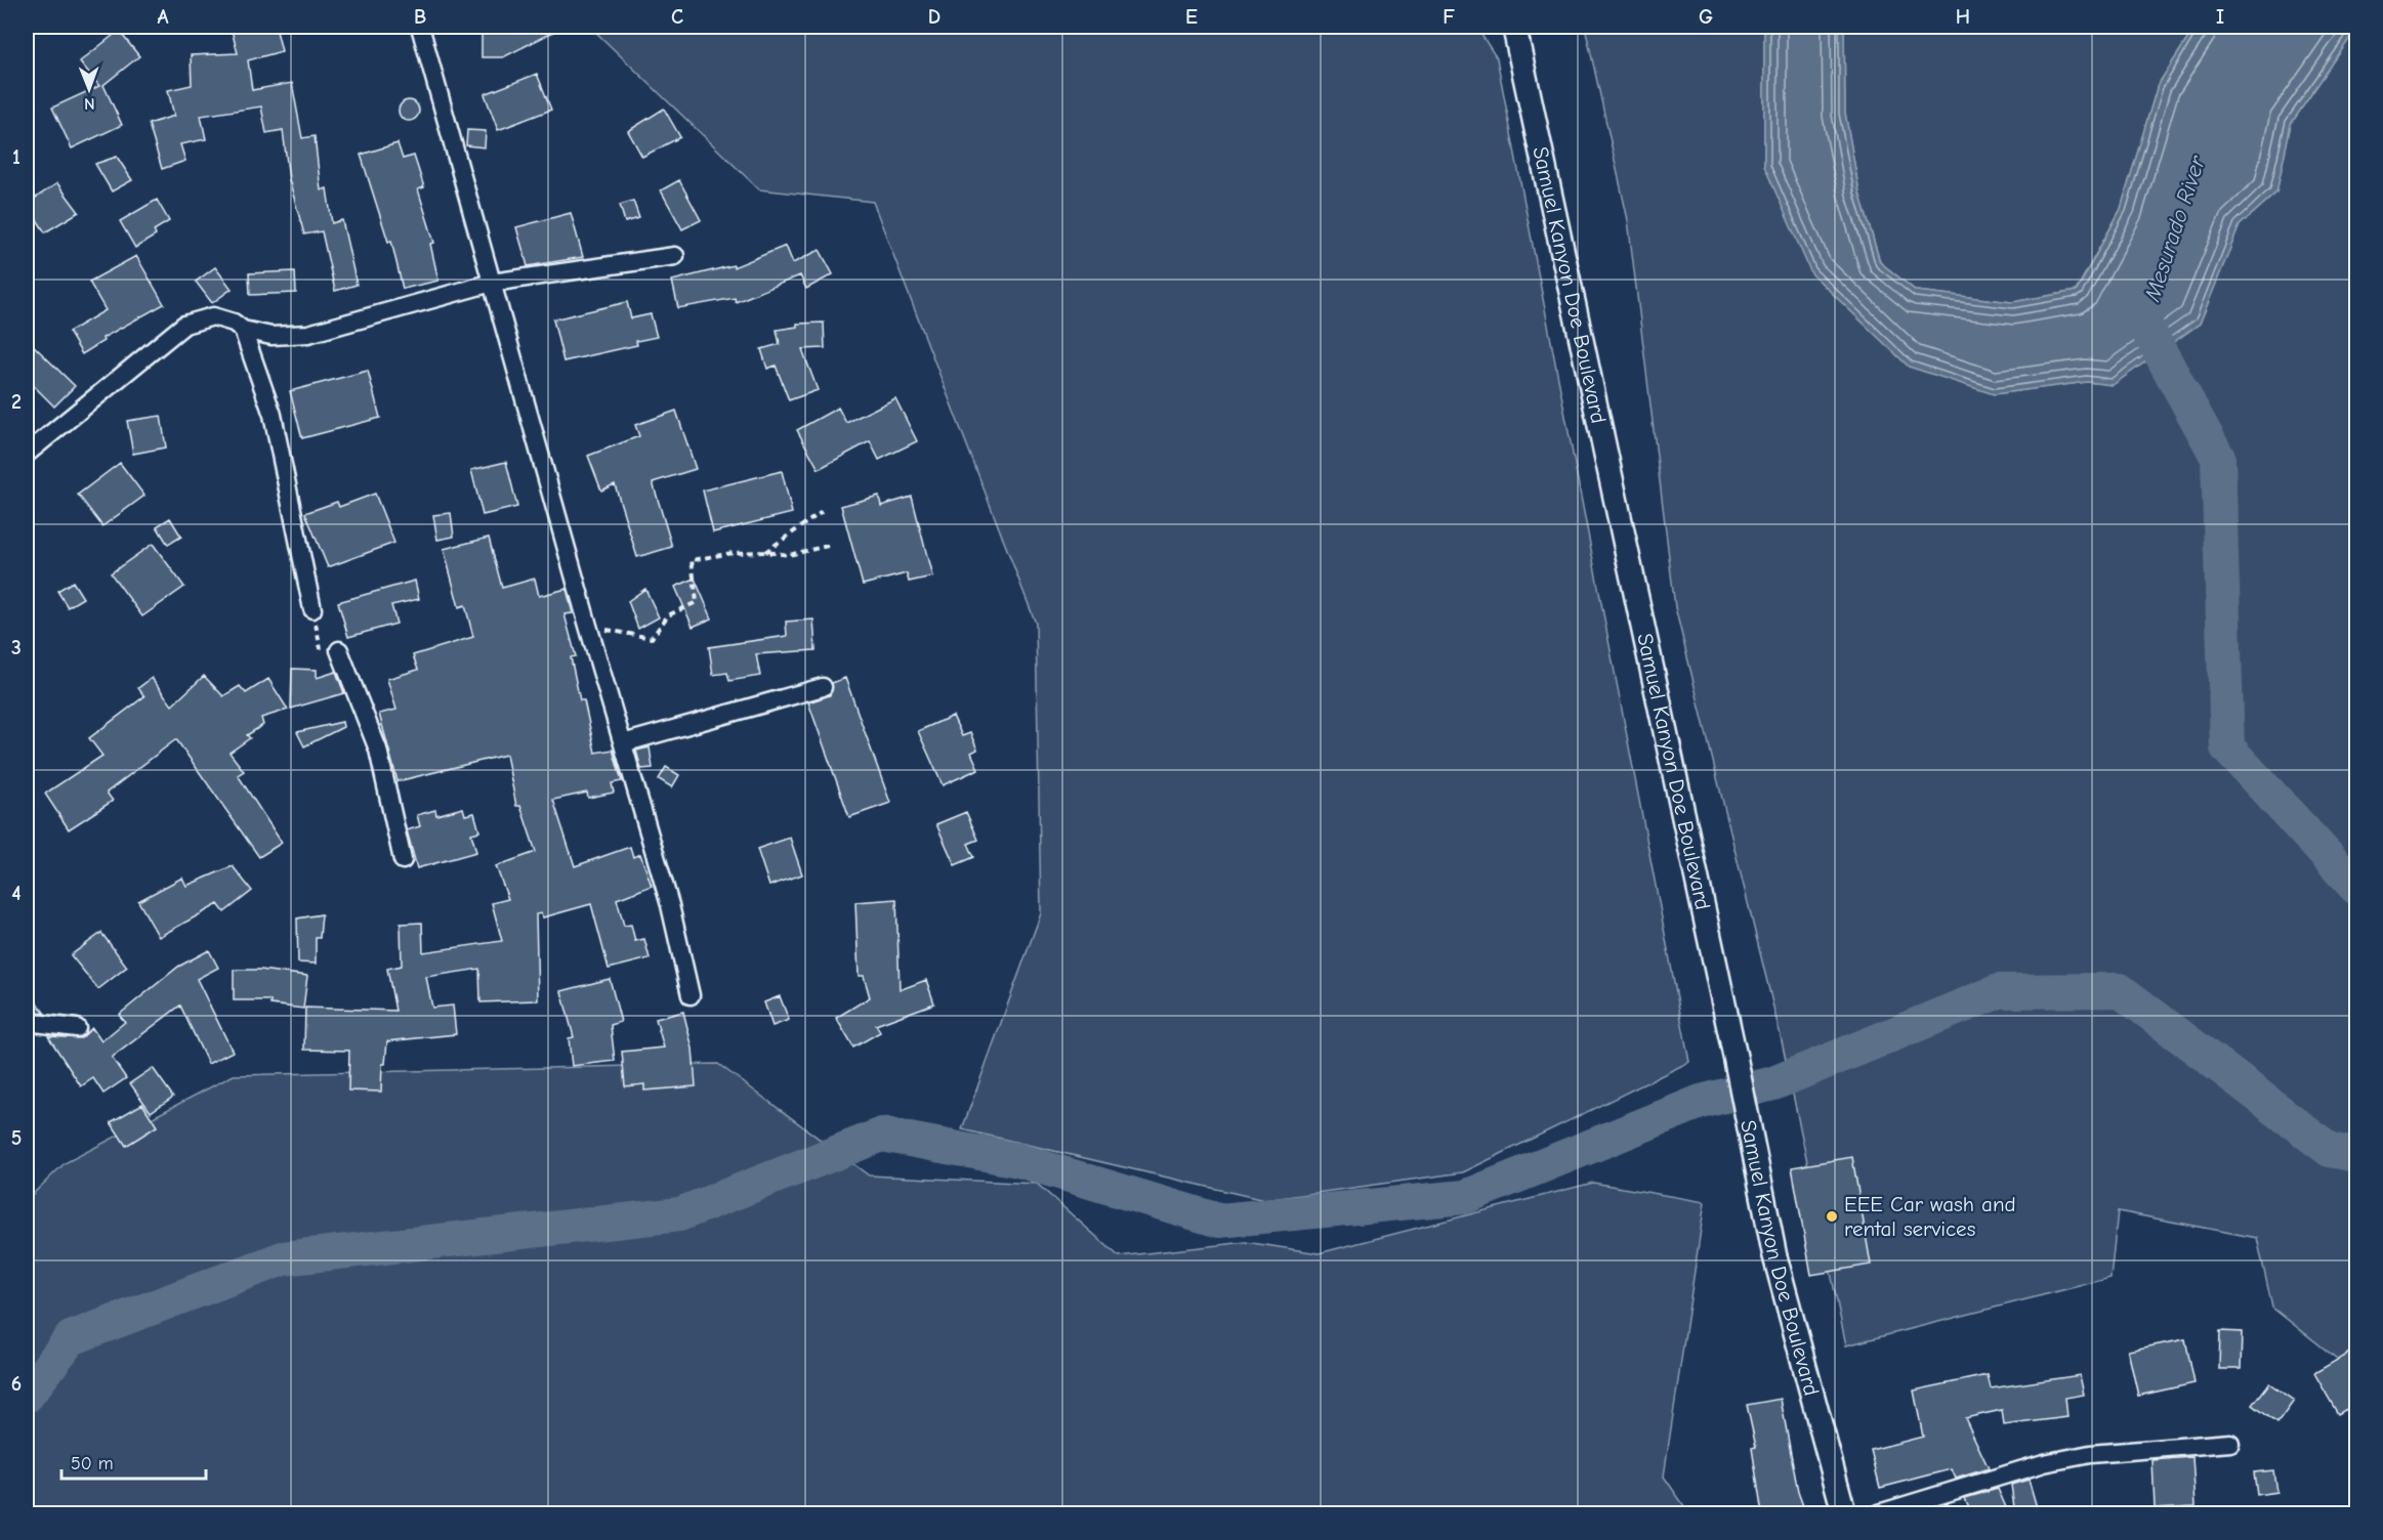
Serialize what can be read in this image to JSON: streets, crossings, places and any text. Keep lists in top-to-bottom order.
{
  "streets": {
    "street": ["Samuel Kanyon Doe Boulevard"]
  },
  "water": ["Mesurado River"],
  "places": ["EEE Car wash and rental services"],
  "scale_bar": "50 m",
  "north": "bottom",
  "grid": {
    "columns": [
      "A",
      "B",
      "C",
      "D",
      "E",
      "F",
      "G",
      "H",
      "I"
    ],
    "rows": [
      "1",
      "2",
      "3",
      "4",
      "5",
      "6"
    ]
  }
}
